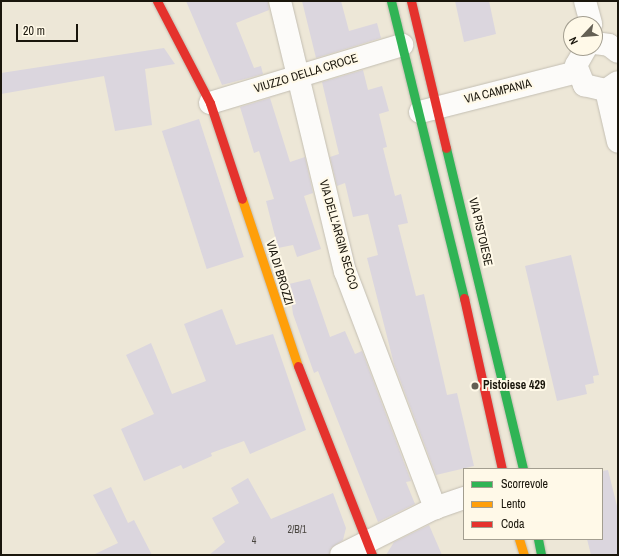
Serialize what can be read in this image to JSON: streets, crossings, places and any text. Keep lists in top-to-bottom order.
{
  "streets": {
    "main road": ["VIA PISTOIESE", "VIA DI BROZZI"],
    "street": ["VIUZZO DELLA CROCE", "VIA CAMPANIA", "VIA DELL'ARGIN SECCO"]
  },
  "crossings": [
    ["VIUZZO DELLA CROCE", "VIA PISTOIESE"],
    ["VIUZZO DELLA CROCE", "VIA DELL'ARGIN SECCO"],
    ["VIUZZO DELLA CROCE", "VIA DI BROZZI"],
    ["VIA CAMPANIA", "VIA PISTOIESE"]
  ],
  "places": ["Pistoiese 429"],
  "house_numbers": ["2/B/1", "4"],
  "legend": ["Scorrevole", "Lento", "Coda"],
  "scale_bar": "20 m",
  "north": "bottom left"
}
